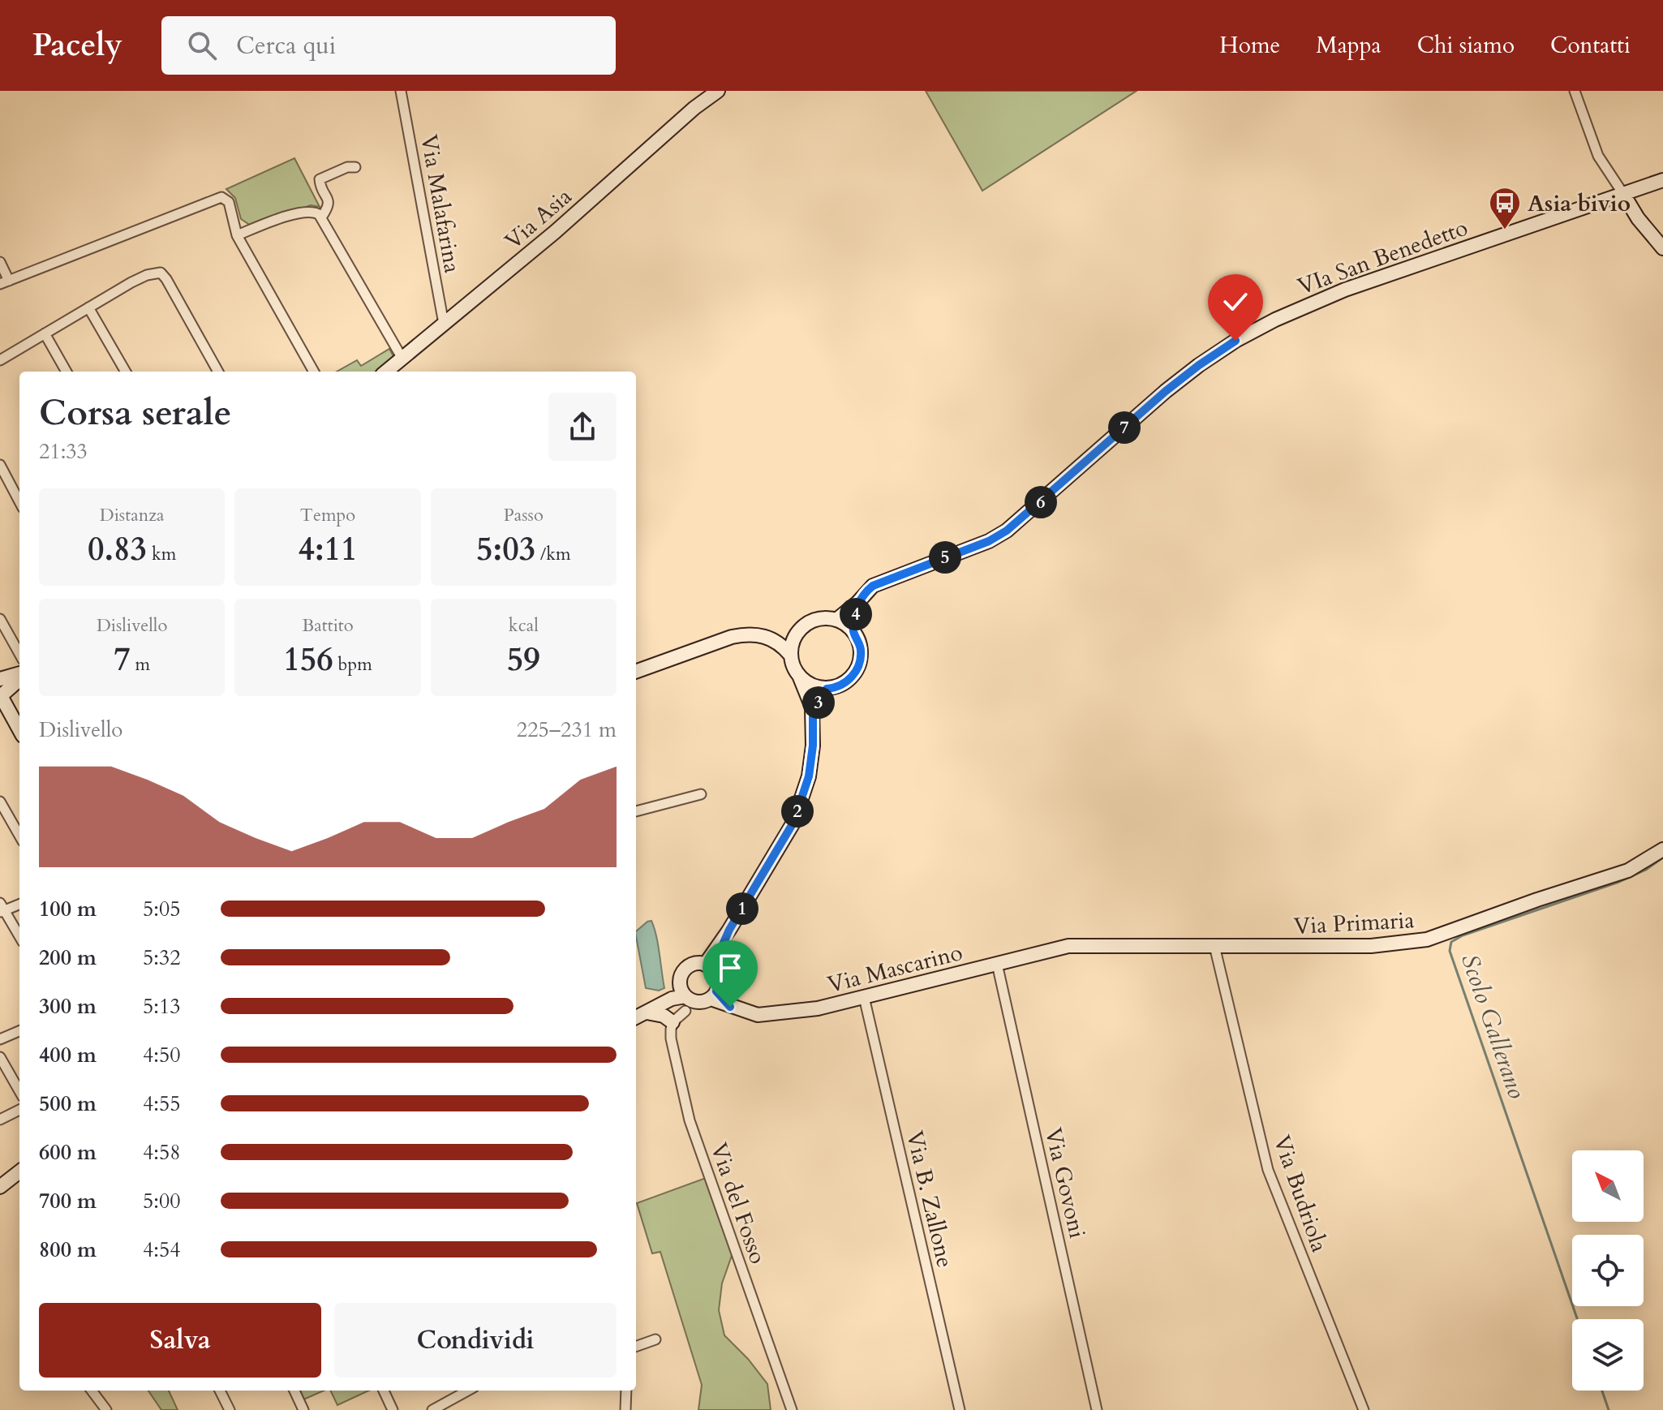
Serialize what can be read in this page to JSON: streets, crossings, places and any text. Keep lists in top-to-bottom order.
{
  "streets": {
    "street": [
      "Via Malafarina",
      "Via Asia",
      "VIa San Benedetto",
      "Via Primaria",
      "Via Mascarino",
      "Via Govoni",
      "Via Budriola",
      "Via B. Zallone",
      "Via del Fosso"
    ]
  },
  "crossings": [
    ["Via Malafarina", "Via Asia"],
    ["Via Primaria", "Via Mascarino"],
    ["Via Primaria", "Via Budriola"],
    ["Via Mascarino", "Via Govoni"],
    ["Via Mascarino", "Via B. Zallone"]
  ],
  "water": ["Scolo Gallerano"],
  "places": {
    "bus stop": ["Asia bivio"]
  },
  "north": "top left",
  "page": {
    "header": "Pacely",
    "search": "Cerca qui",
    "nav": [
      "Home",
      "Mappa",
      "Chi siamo",
      "Contatti"
    ],
    "heading": ["Corsa serale", "21:33"],
    "pins": [
      "7",
      "6",
      "5",
      "4",
      "3",
      "2",
      "1"
    ],
    "stats": [
      ["Distanza", "0.83 km"],
      ["Tempo", "4:11"],
      ["Passo", "5:03 /km"],
      ["Dislivello", "7 m"],
      ["Battito", "156 bpm"],
      ["kcal", "59"]
    ],
    "chart": ["Dislivello", "225–231 m"],
    "list": [
      {
        "name": "100 m",
        "note": "5:05"
      },
      {
        "name": "200 m",
        "note": "5:32"
      },
      {
        "name": "300 m",
        "note": "5:13"
      },
      {
        "name": "400 m",
        "note": "4:50"
      },
      {
        "name": "500 m",
        "note": "4:55"
      },
      {
        "name": "600 m",
        "note": "4:58"
      },
      {
        "name": "700 m",
        "note": "5:00"
      },
      {
        "name": "800 m",
        "note": "4:54"
      }
    ],
    "buttons": ["Salva", "Condividi"]
  }
}
